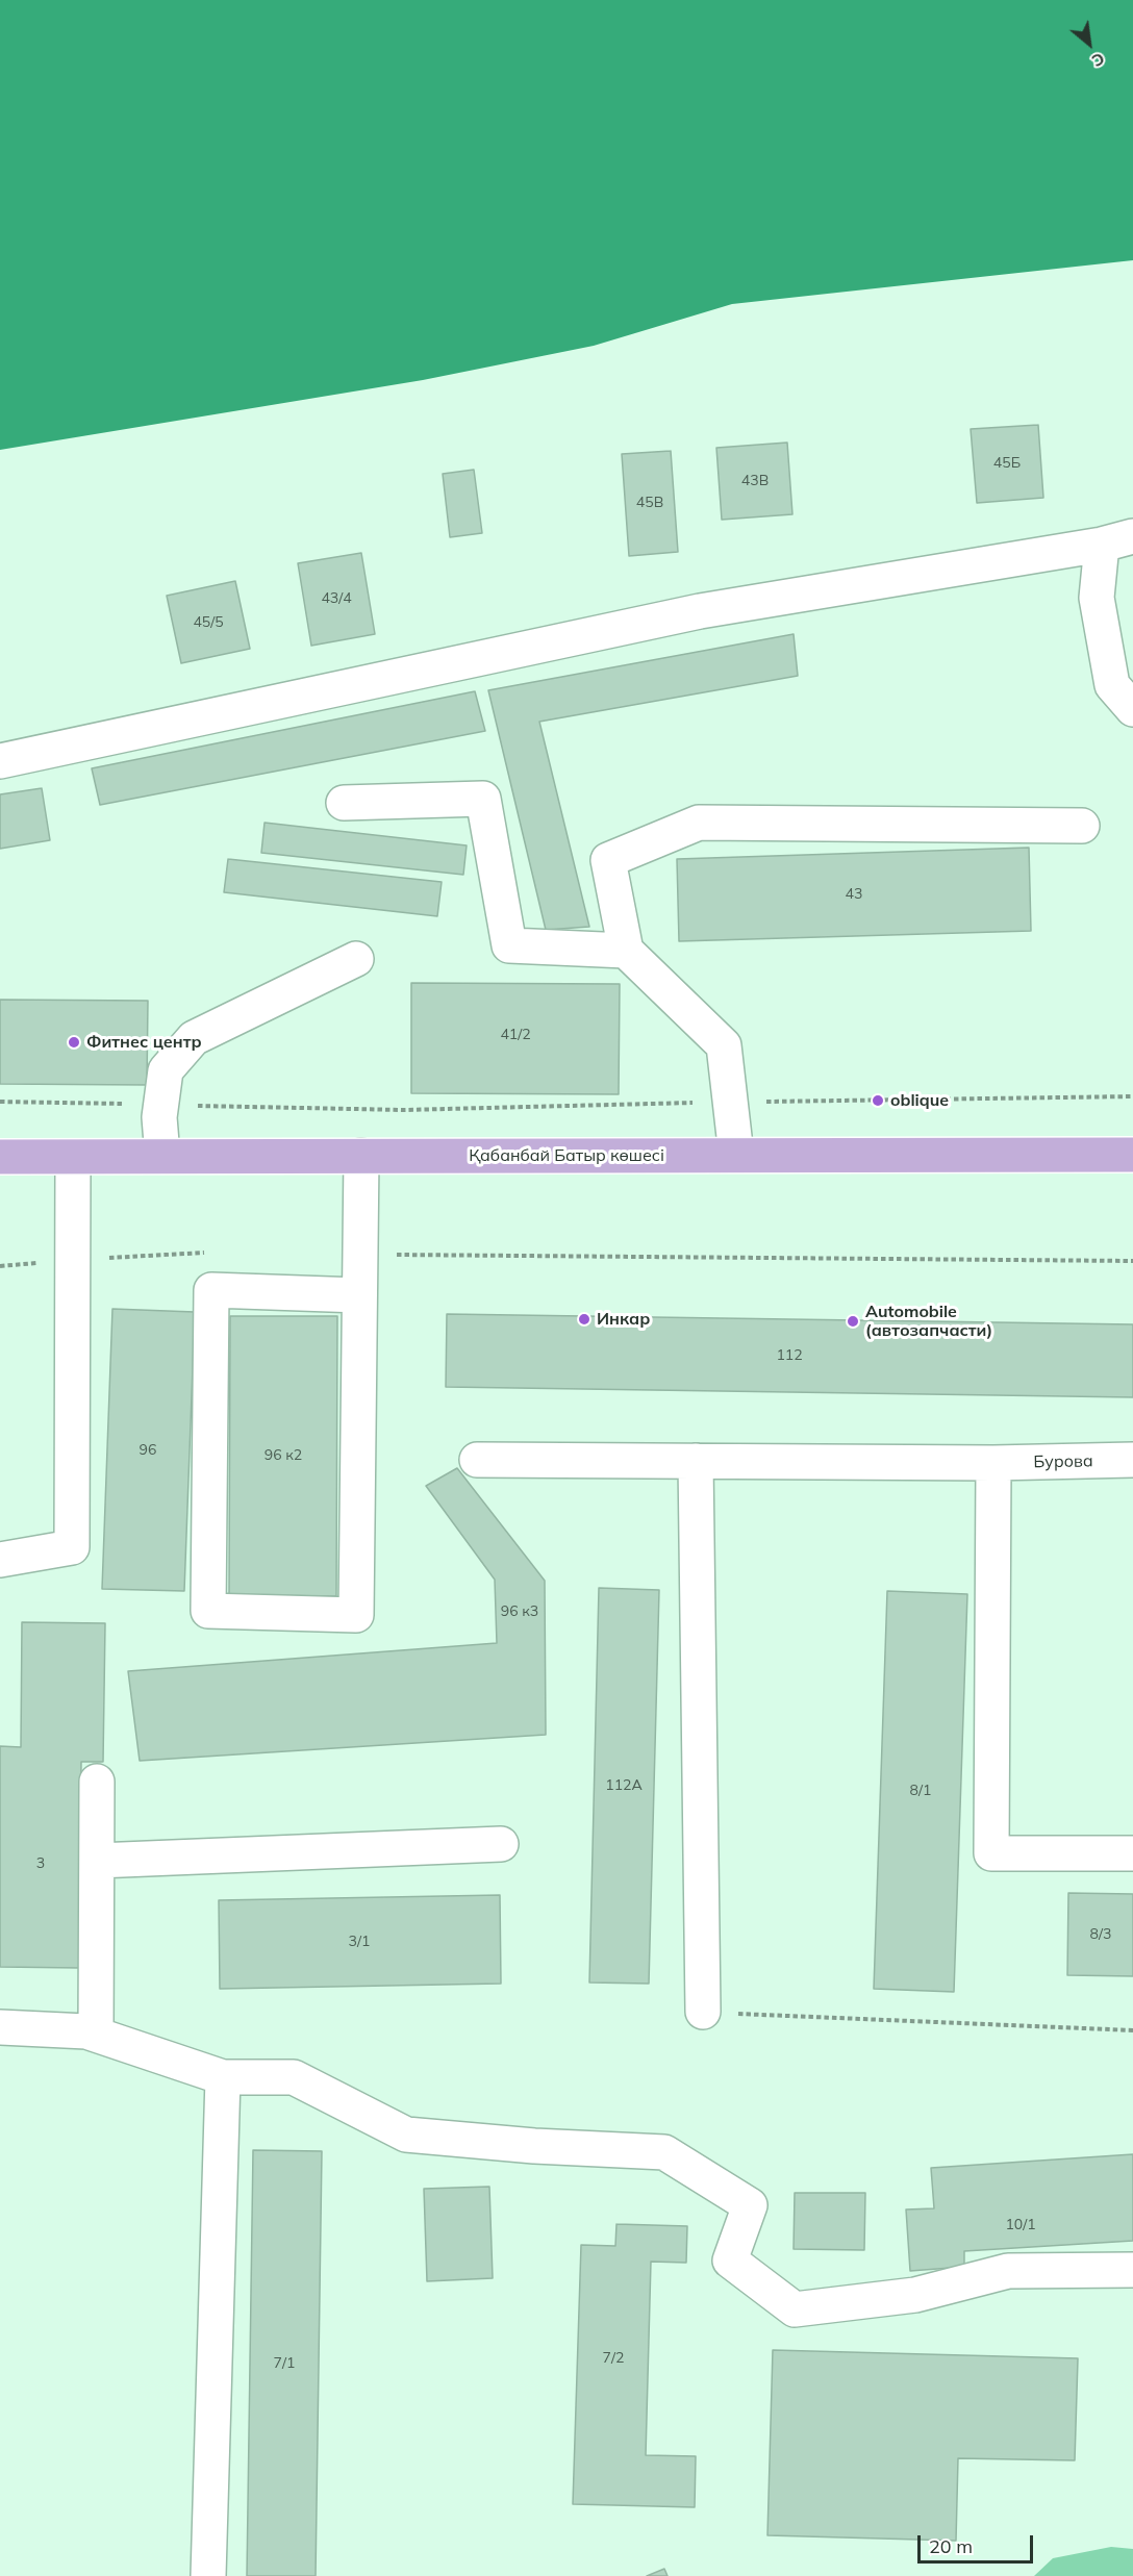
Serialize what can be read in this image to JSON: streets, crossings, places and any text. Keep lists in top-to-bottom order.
{
  "streets": {
    "main road": ["Қабанбай Батыр көшесі"],
    "street": ["Бурова"]
  },
  "places": [
    "Фитнес центр",
    "oblique",
    "Инкар",
    "Automobile (автозапчасти)"
  ],
  "house_numbers": [
    "45Б",
    "43В",
    "45В",
    "43/4",
    "45/5",
    "43",
    "41/2",
    "112",
    "96",
    "96 к2",
    "96 к3",
    "112А",
    "8/1",
    "3",
    "8/3",
    "3/1",
    "10/1",
    "7/2",
    "7/1"
  ],
  "scale_bar": "20 m",
  "north": "bottom right"
}
